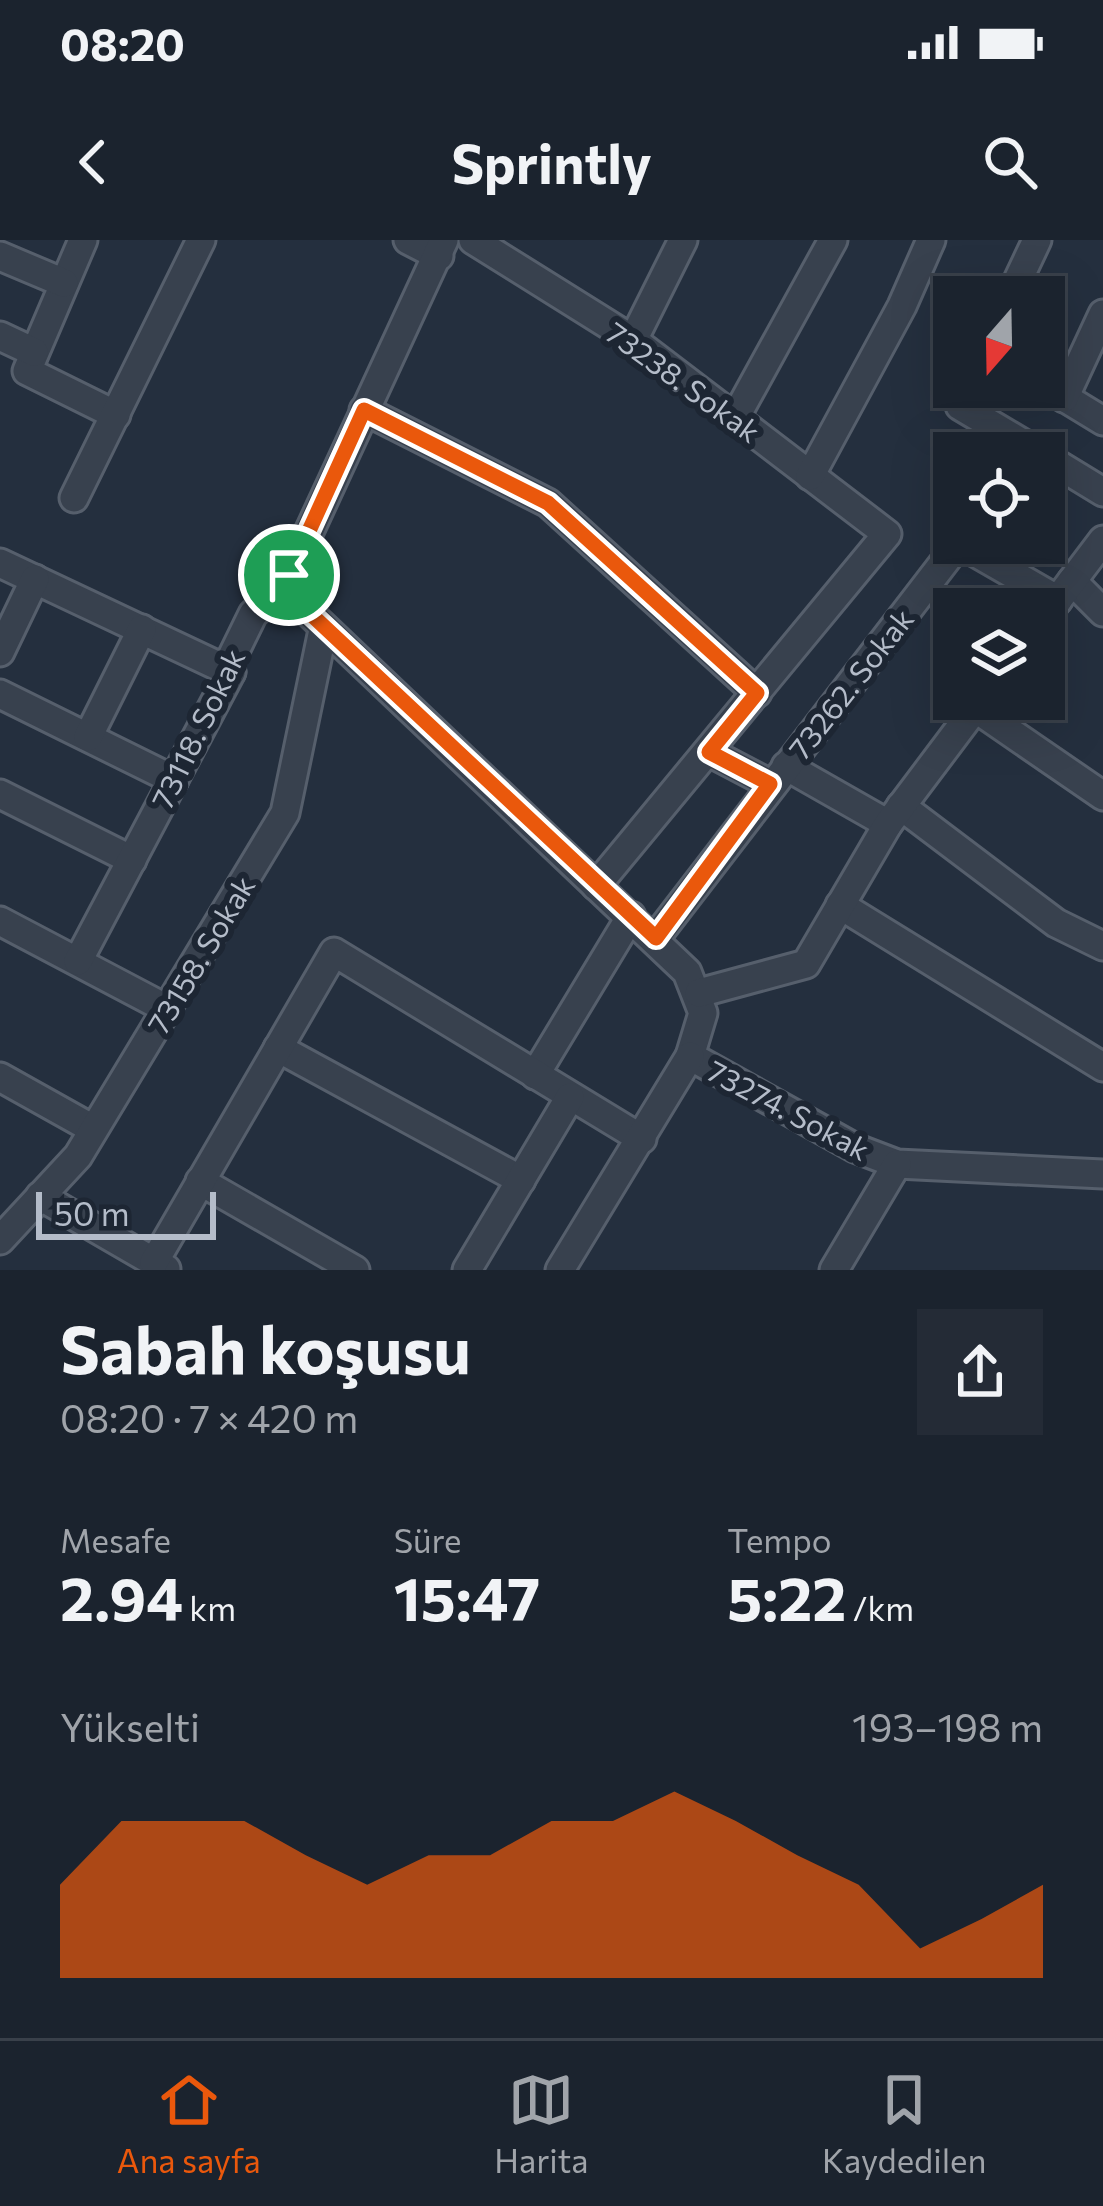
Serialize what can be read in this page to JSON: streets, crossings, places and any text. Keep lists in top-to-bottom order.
{
  "streets": {
    "street": [
      "73238. Sokak",
      "73262. Sokak",
      "73118. Sokak",
      "73158. Sokak",
      "73274. Sokak"
    ]
  },
  "scale_bar": "50 m",
  "north": "bottom",
  "page": {
    "status": "08:20",
    "header": "Sprintly",
    "scale": "50 m",
    "heading": ["Sabah koşusu", "08:20 · 7 × 420 m"],
    "stats": [
      ["Mesafe", "2.94 km"],
      ["Süre", "15:47"],
      ["Tempo", "5:22 /km"]
    ],
    "chart": ["Yükselti", "193–198 m"],
    "tabs": ["Ana sayfa", "Harita", "Kaydedilen"]
  }
}
